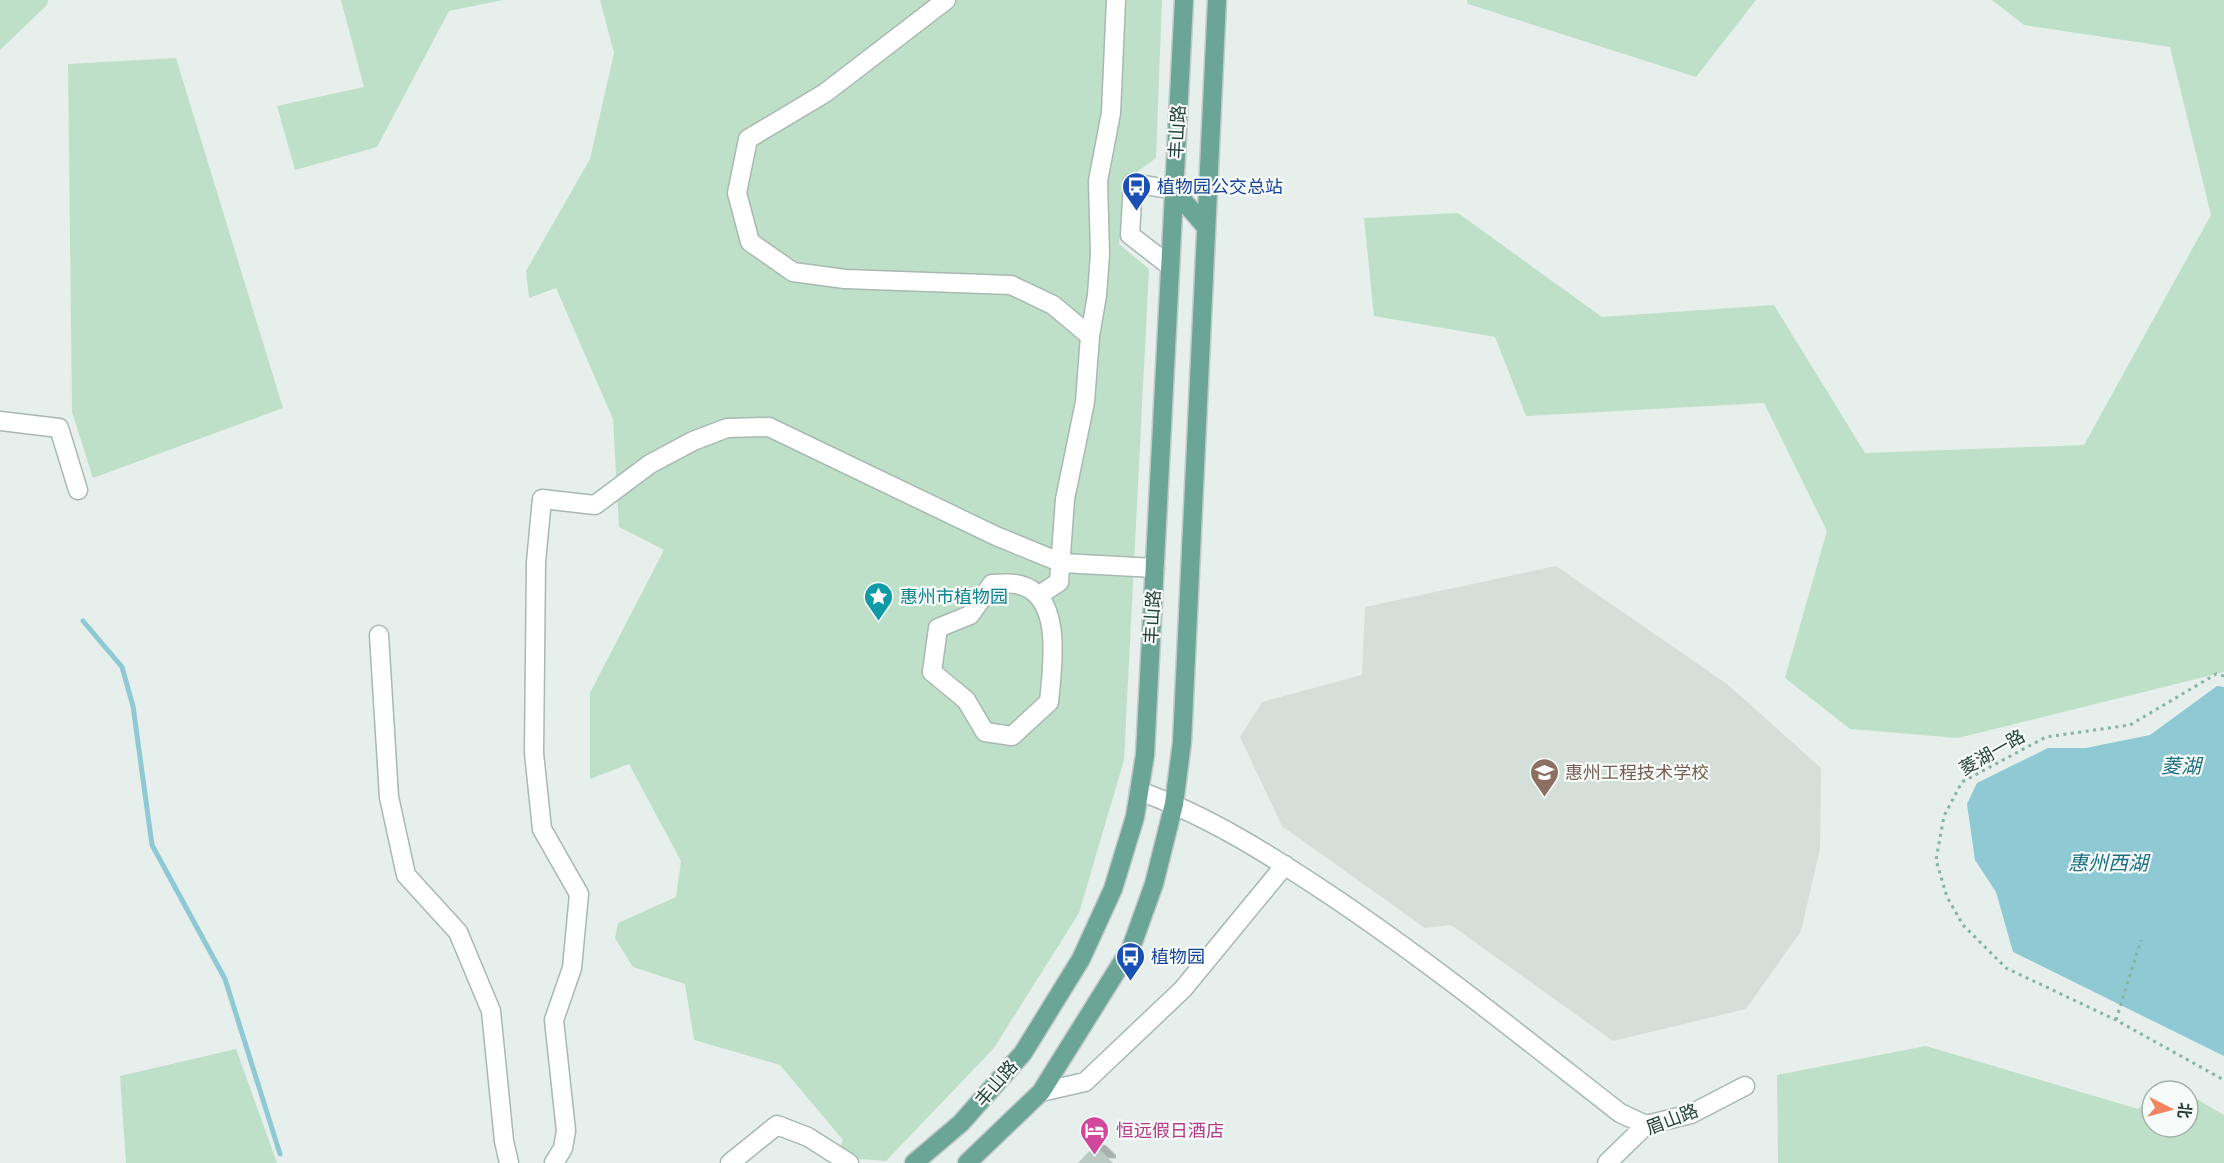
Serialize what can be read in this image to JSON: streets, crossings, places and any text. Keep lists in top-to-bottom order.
{
  "streets": {
    "main road": ["丰山路"],
    "street": ["眉山路"],
    "path": ["菱湖一路"]
  },
  "water": ["菱湖", "惠州西湖"],
  "places": {
    "bus stop": ["植物园公交总站", "植物园"],
    "place": ["惠州市植物园"],
    "school or university": ["惠州工程技术学校"],
    "hotel": ["恒远假日酒店"]
  },
  "north": "right"
}
